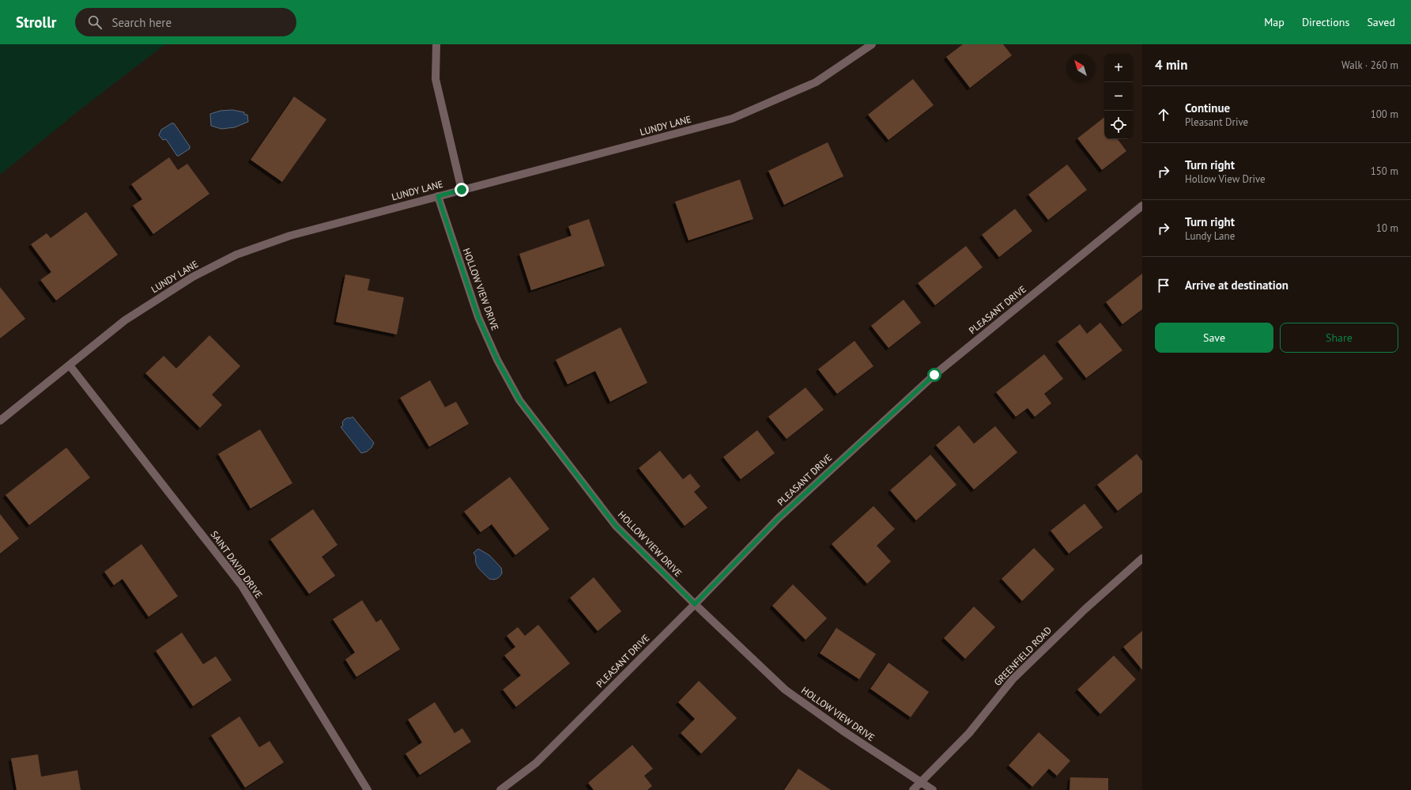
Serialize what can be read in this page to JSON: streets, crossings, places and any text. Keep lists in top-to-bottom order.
{
  "streets": {
    "street": [
      "LUNDY LANE",
      "HOLLOW VIEW DRIVE",
      "PLEASANT DRIVE",
      "SAINT DAVID DRIVE",
      "GREENFIELD ROAD"
    ]
  },
  "crossings": [
    ["LUNDY LANE", "HOLLOW VIEW DRIVE"],
    ["LUNDY LANE", "SAINT DAVID DRIVE"],
    ["HOLLOW VIEW DRIVE", "PLEASANT DRIVE"],
    ["HOLLOW VIEW DRIVE", "GREENFIELD ROAD"]
  ],
  "north": "top left",
  "page": {
    "header": "Strollr",
    "search": "Search here",
    "nav": ["Map", "Directions", "Saved"],
    "heading": ["4 min", "Walk · 260 m"],
    "map_buttons": ["+", "−"],
    "list": [
      ["Continue", "Pleasant Drive", "100 m"],
      ["Turn right", "Hollow View Drive", "150 m"],
      ["Turn right", "Lundy Lane", "10 m"],
      "Arrive at destination"
    ],
    "buttons": ["Save", "Share"]
  }
}
